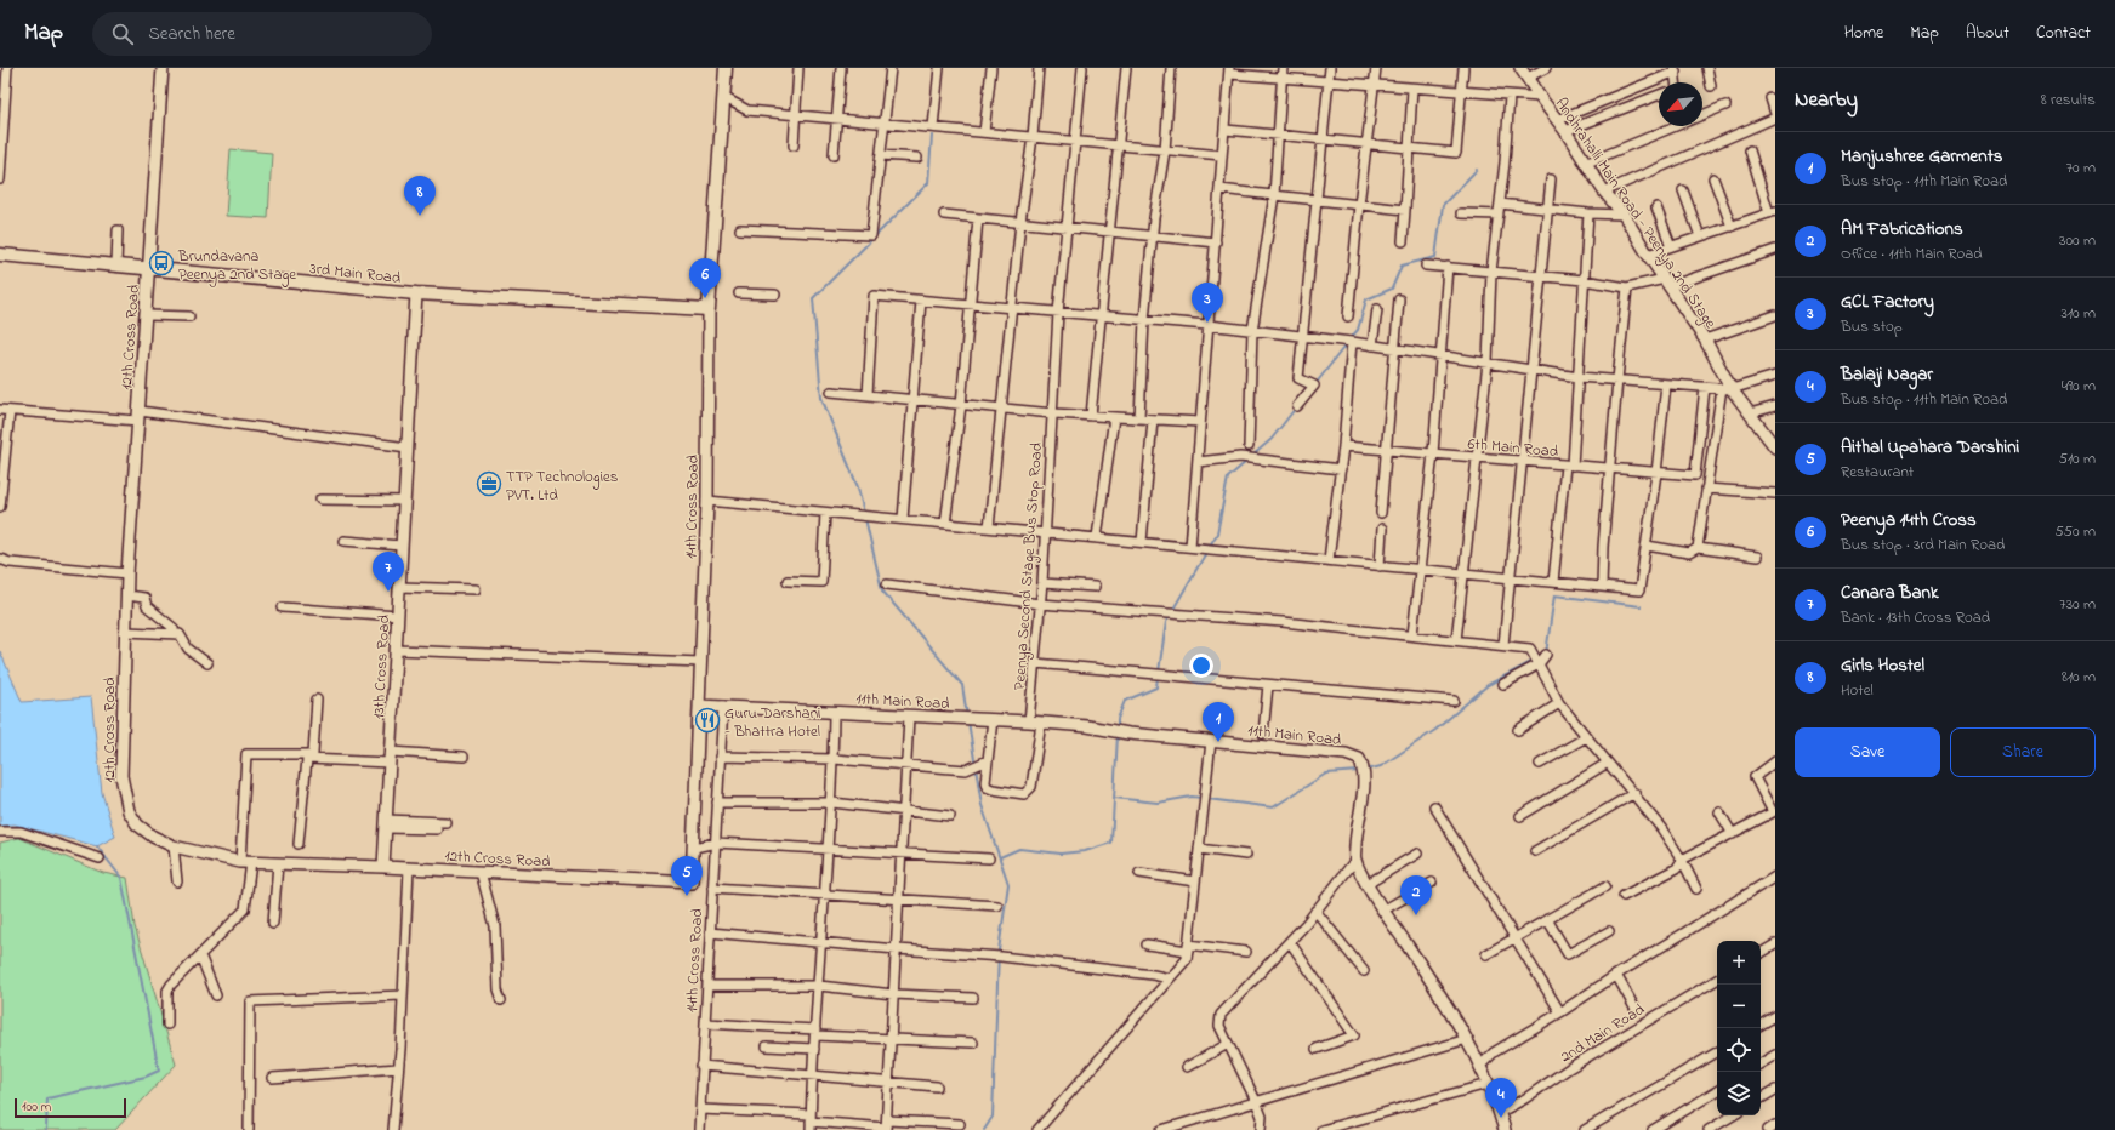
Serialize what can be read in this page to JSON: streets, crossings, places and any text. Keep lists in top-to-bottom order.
{
  "streets": {
    "main road": ["3rd Main Road"],
    "street": [
      "Andhrahalli Main Road - Peenya 2nd Stage",
      "12th Cross Road",
      "6th Main Road",
      "14th Cross Road",
      "Peenya Second Stage Bus Stop Road",
      "13th Cross Road",
      "11th Main Road",
      "2nd Main Road"
    ]
  },
  "crossings": [
    ["3rd Main Road", "12th Cross Road"],
    ["3rd Main Road", "14th Cross Road"],
    ["3rd Main Road", "13th Cross Road"],
    ["12th Cross Road", "14th Cross Road"],
    ["12th Cross Road", "13th Cross Road"],
    ["12th Cross Road", "11th Main Road"],
    ["14th Cross Road", "11th Main Road"],
    ["Peenya Second Stage Bus Stop Road", "11th Main Road"],
    ["11th Main Road", "2nd Main Road"]
  ],
  "places": {
    "bus stop": ["Brundavana Peenya 2nd Stage"],
    "office": ["TTP Technologies PVT. Ltd"],
    "restaurant": ["Guru Darshani - Bhattra Hotel"]
  },
  "scale_bar": "100 m",
  "north": "bottom left",
  "page": {
    "header": "Map",
    "search": "Search here",
    "nav": [
      "Home",
      "Map",
      "About",
      "Contact"
    ],
    "heading": ["Nearby", "8 results"],
    "list": [
      {
        "mark": "1",
        "name": "Manjushree Garments",
        "note": "Bus stop · 11th Main Road",
        "value": "70 m"
      },
      {
        "mark": "2",
        "name": "AM Fabrications",
        "note": "Office · 11th Main Road",
        "value": "300 m"
      },
      {
        "mark": "3",
        "name": "GCL Factory",
        "note": "Bus stop",
        "value": "310 m"
      },
      {
        "mark": "4",
        "name": "Balaji Nagar",
        "note": "Bus stop · 11th Main Road",
        "value": "490 m"
      },
      {
        "mark": "5",
        "name": "Aithal Upahara Darshini",
        "note": "Restaurant",
        "value": "510 m"
      },
      {
        "mark": "6",
        "name": "Peenya 14th Cross",
        "note": "Bus stop · 3rd Main Road",
        "value": "550 m"
      },
      {
        "mark": "7",
        "name": "Canara Bank",
        "note": "Bank · 13th Cross Road",
        "value": "730 m"
      },
      {
        "mark": "8",
        "name": "Girls Hostel",
        "note": "Hotel",
        "value": "810 m"
      }
    ],
    "pins": [
      "8",
      "6",
      "3",
      "7",
      "1",
      "5",
      "2",
      "4"
    ],
    "buttons": ["Save", "Share"],
    "map_buttons": ["+", "−"],
    "scale": "100 m"
  }
}
